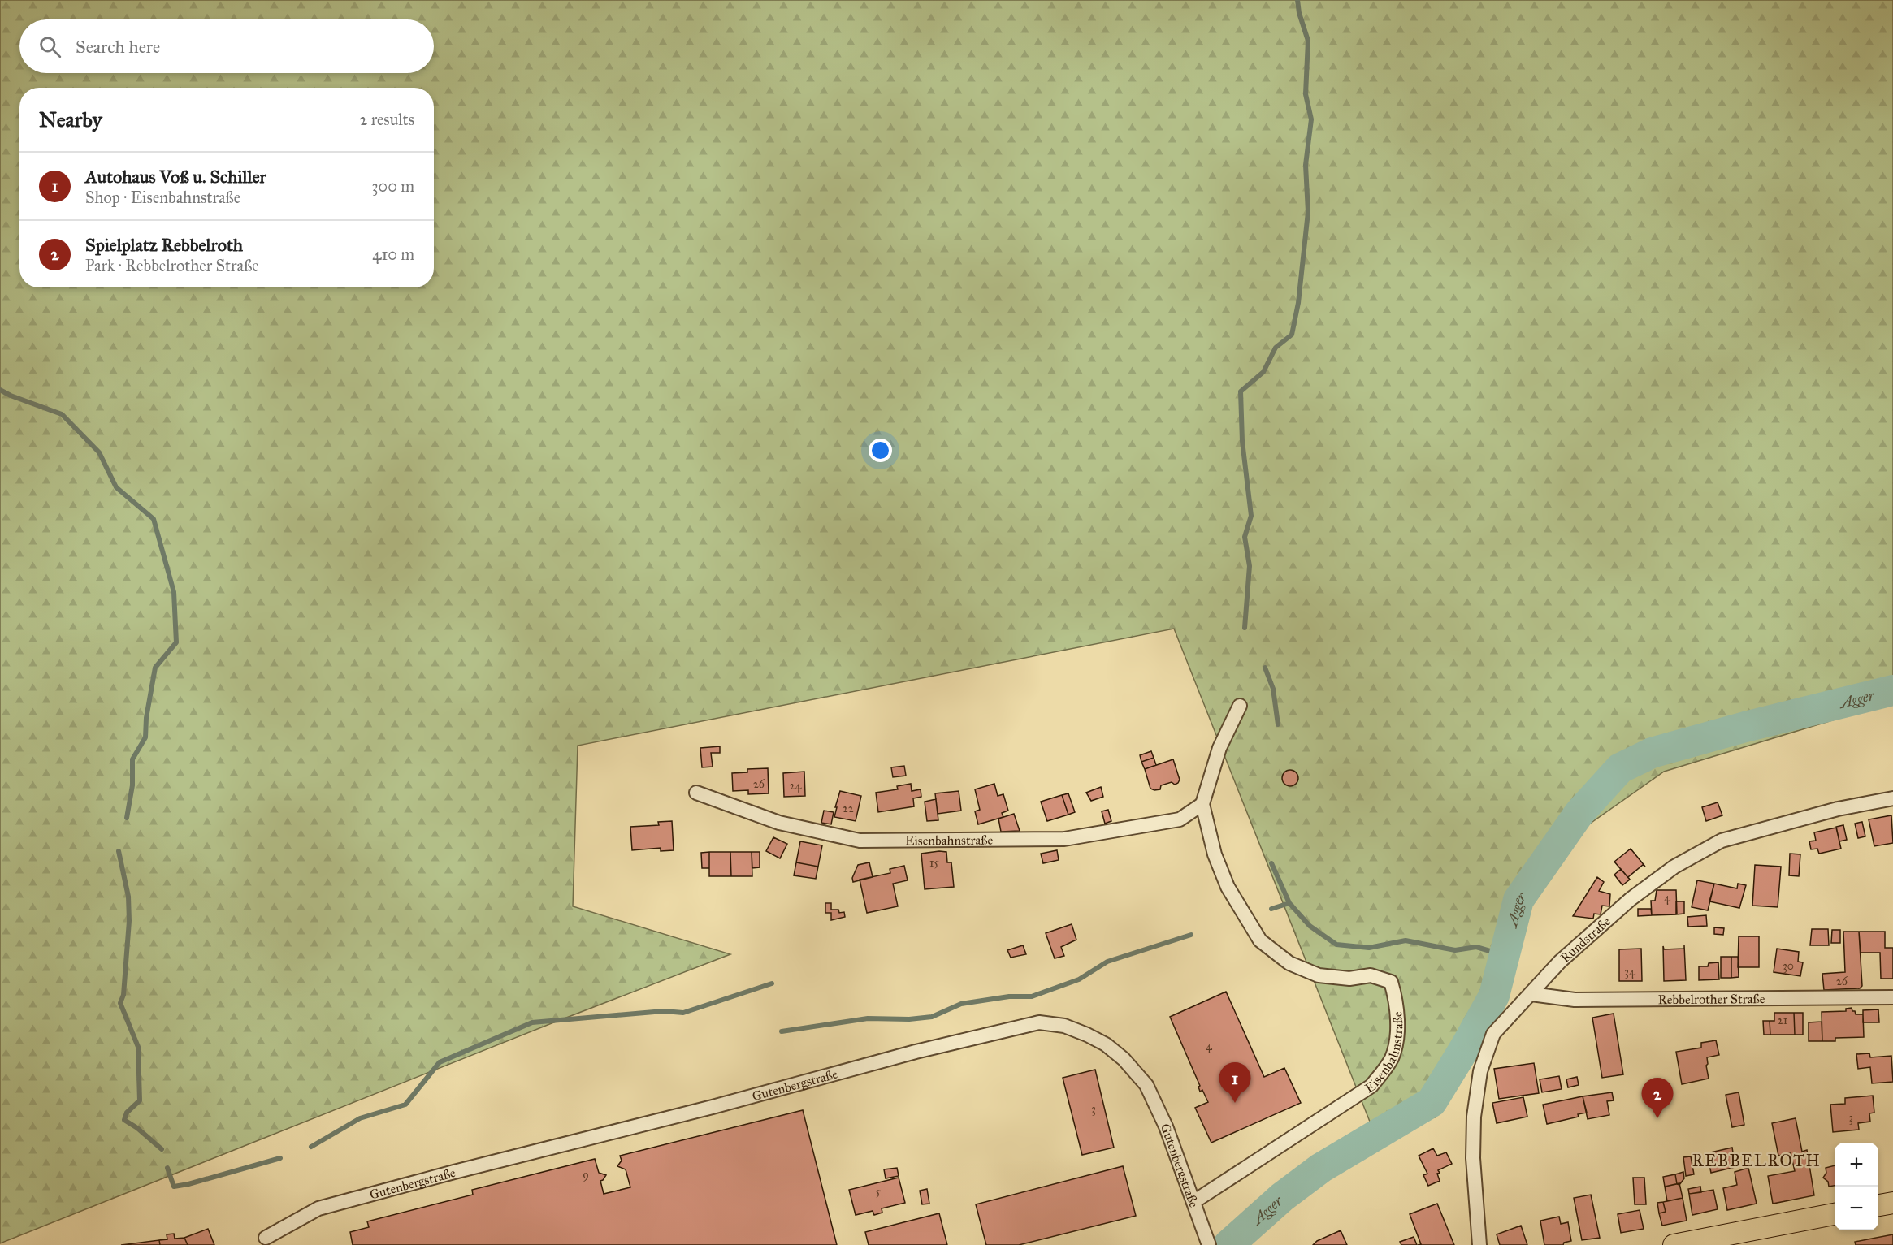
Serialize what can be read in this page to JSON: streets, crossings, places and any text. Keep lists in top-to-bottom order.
{
  "streets": {
    "street": [
      "Eisenbahnstraße",
      "Rundstraße",
      "Rebbelrother Straße",
      "Gutenbergstraße"
    ]
  },
  "crossings": [
    ["Eisenbahnstraße", "Gutenbergstraße"],
    ["Rundstraße", "Rebbelrother Straße"]
  ],
  "districts": ["REBBELROTH"],
  "water": ["Agger"],
  "house_numbers": [
    "26",
    "24",
    "22",
    "15",
    "4",
    "30",
    "34",
    "26",
    "21",
    "4",
    "3",
    "3",
    "9",
    "5"
  ],
  "page": {
    "search": "Search here",
    "heading": ["Nearby", "2 results"],
    "list": [
      {
        "mark": "1",
        "name": "Autohaus Voß u. Schiller",
        "note": "Shop · Eisenbahnstraße",
        "value": "300 m"
      },
      {
        "mark": "2",
        "name": "Spielplatz Rebbelroth",
        "note": "Park · Rebbelrother Straße",
        "value": "410 m"
      }
    ],
    "pins": ["1", "2"],
    "map_buttons": ["+", "−"]
  }
}
